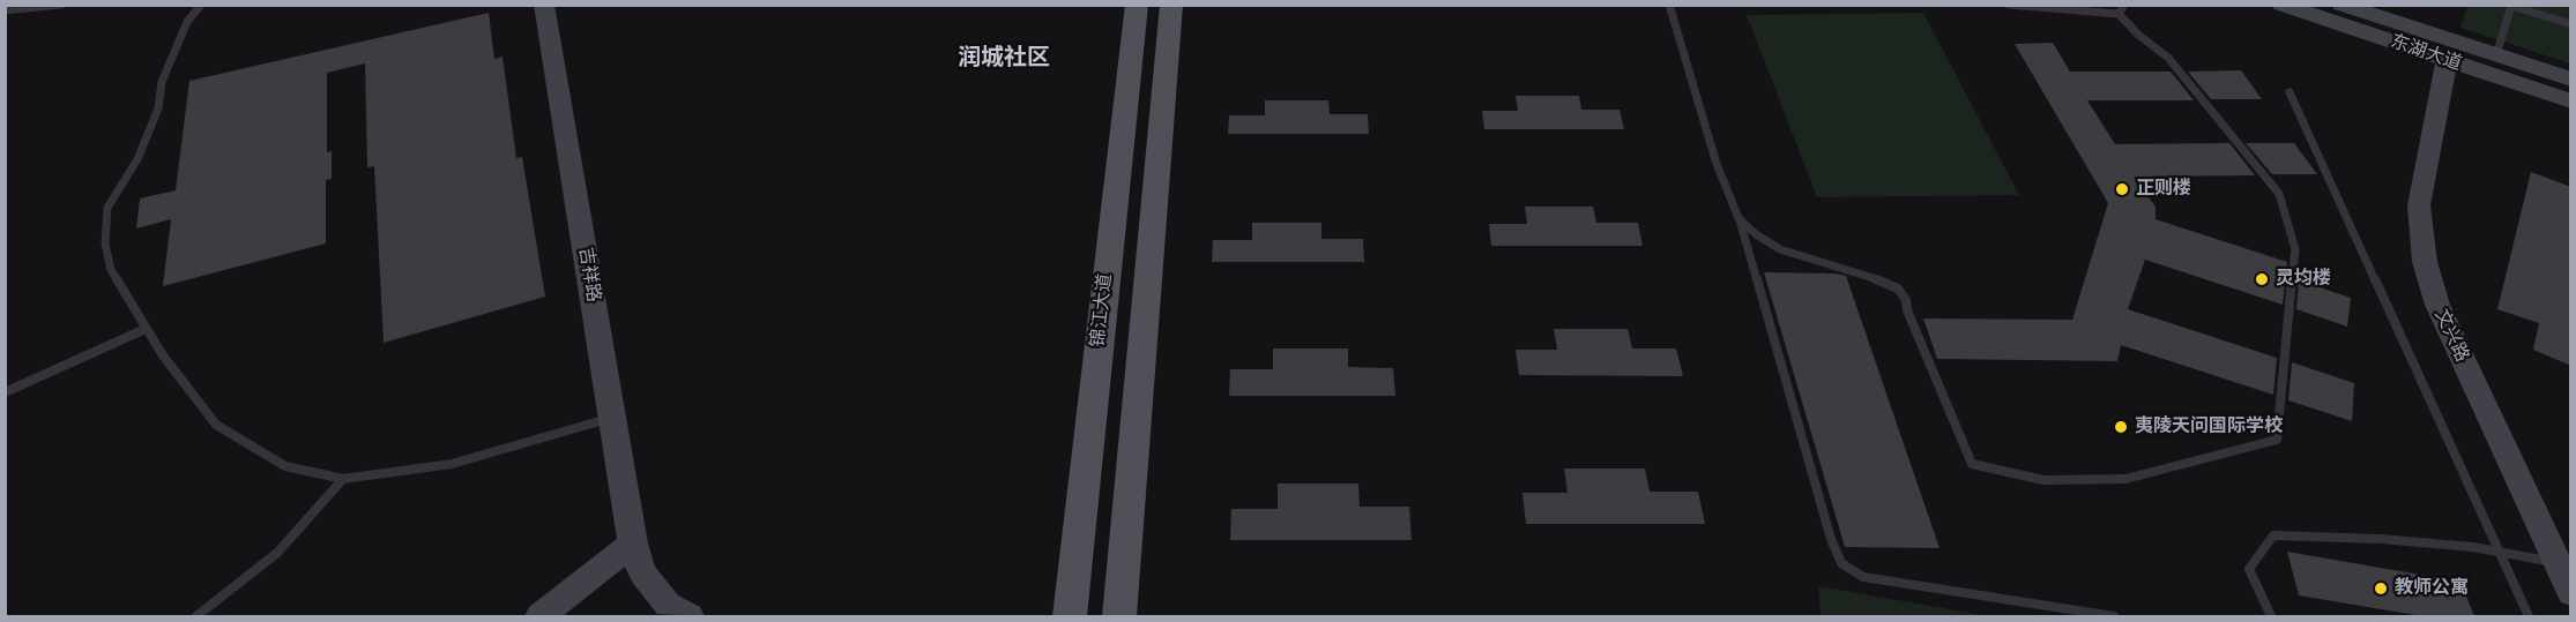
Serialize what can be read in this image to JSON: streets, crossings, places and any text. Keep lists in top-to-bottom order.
{
  "streets": {
    "main road": ["锦江大道"],
    "street": ["东湖大道", "吉祥路", "文兴路"]
  },
  "crossings": [
    ["东湖大道", "文兴路"]
  ],
  "districts": ["润城社区"],
  "places": [
    "正则楼",
    "灵均楼",
    "夷陵天问国际学校",
    "教师公寓"
  ]
}
